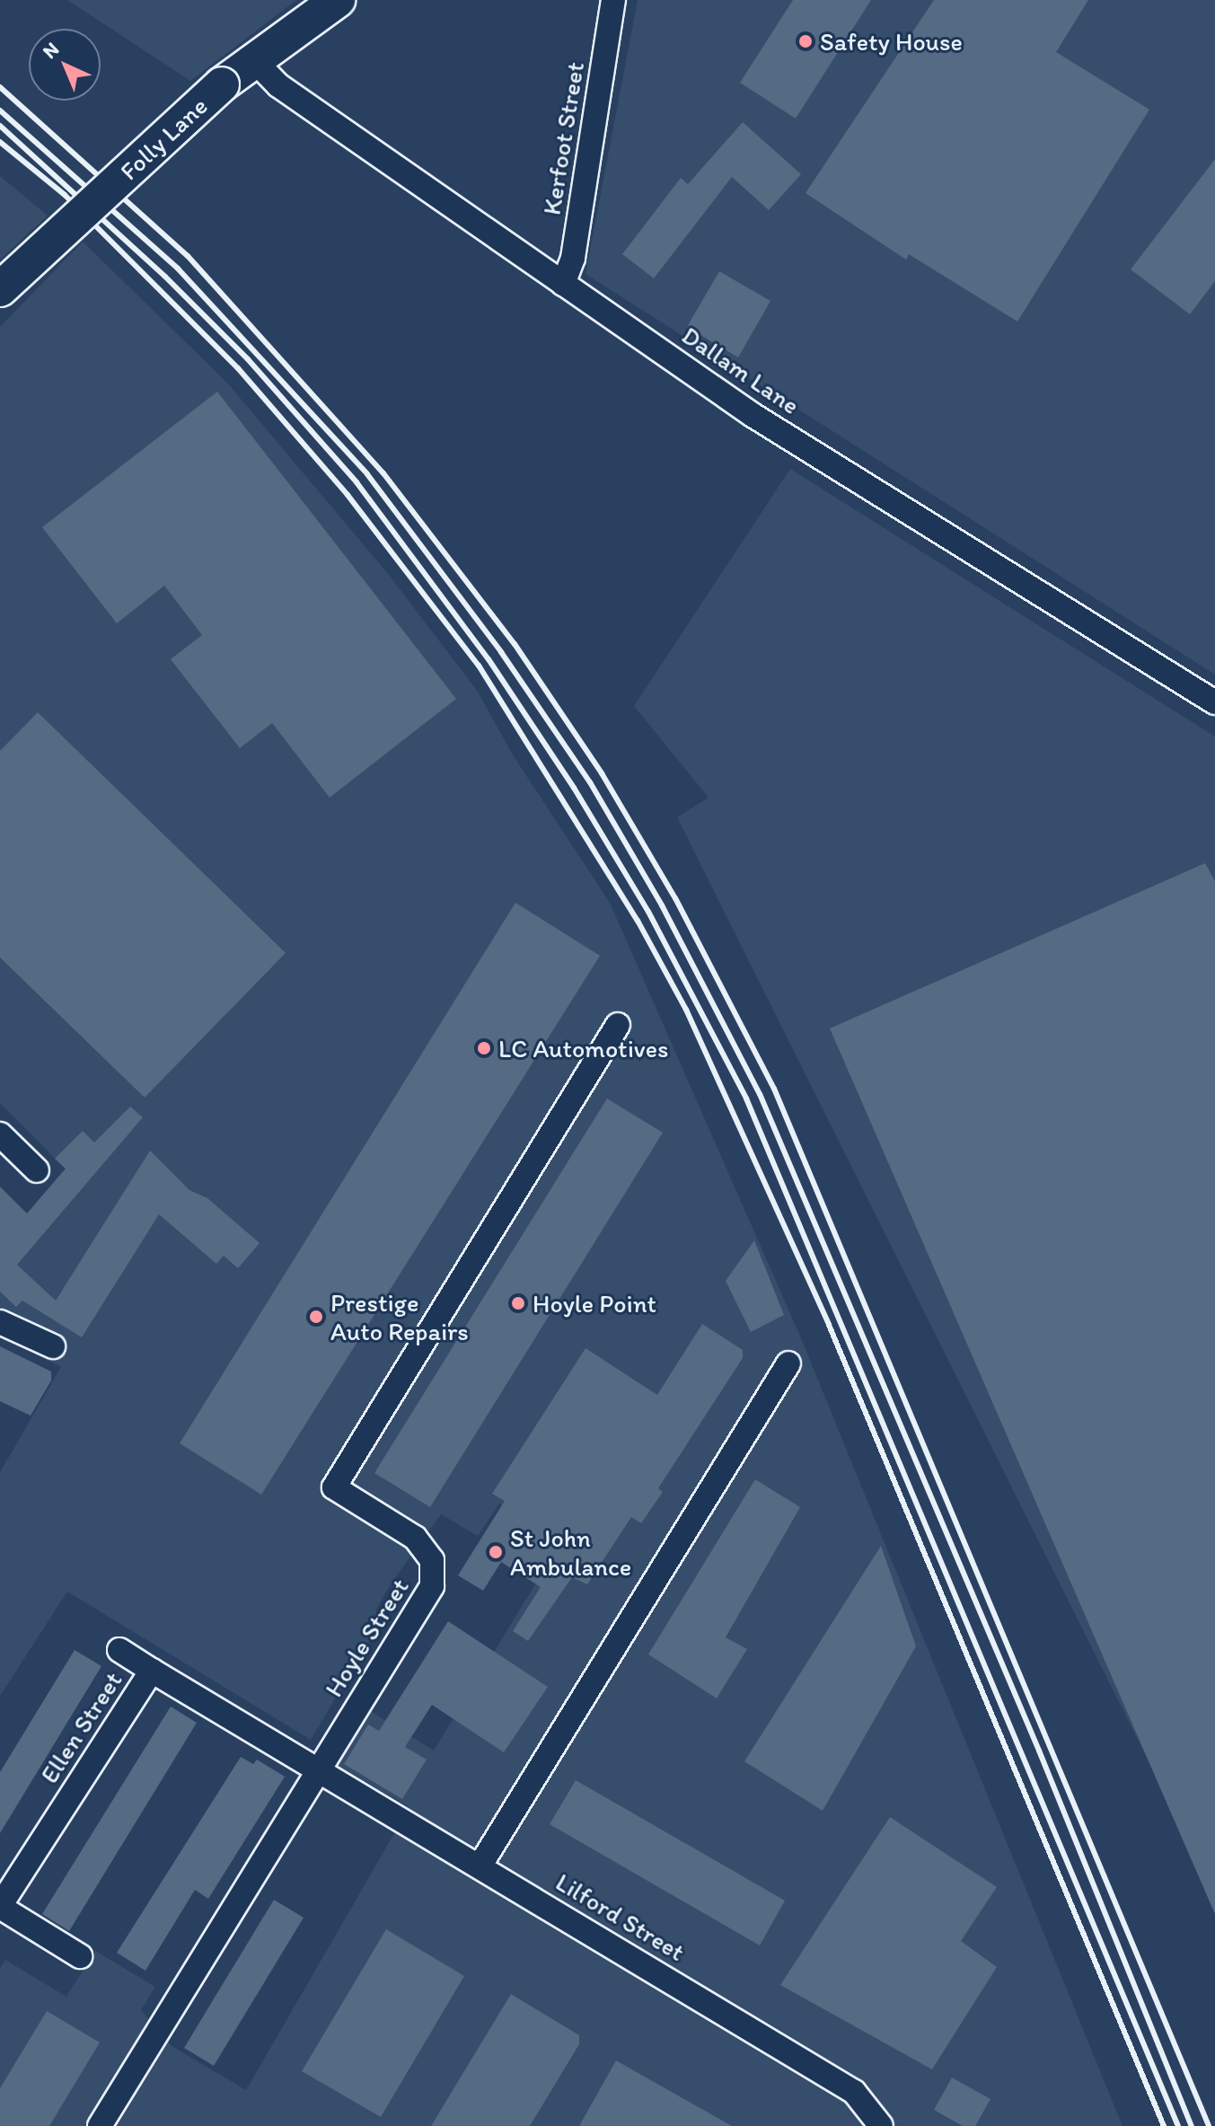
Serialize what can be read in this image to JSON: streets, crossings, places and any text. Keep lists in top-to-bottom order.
{
  "streets": {
    "street": [
      "Folly Lane",
      "Kerfoot Street",
      "Dallam Lane",
      "Hoyle Street",
      "Ellen Street",
      "Lilford Street"
    ]
  },
  "crossings": [
    ["Folly Lane", "Dallam Lane"],
    ["Kerfoot Street", "Dallam Lane"],
    ["Hoyle Street", "Ellen Street"],
    ["Hoyle Street", "Lilford Street"],
    ["Ellen Street", "Lilford Street"]
  ],
  "places": [
    "Safety House",
    "LC Automotives",
    "Hoyle Point",
    "Prestige Auto Repairs",
    "St John Ambulance"
  ],
  "north": "top left"
}
